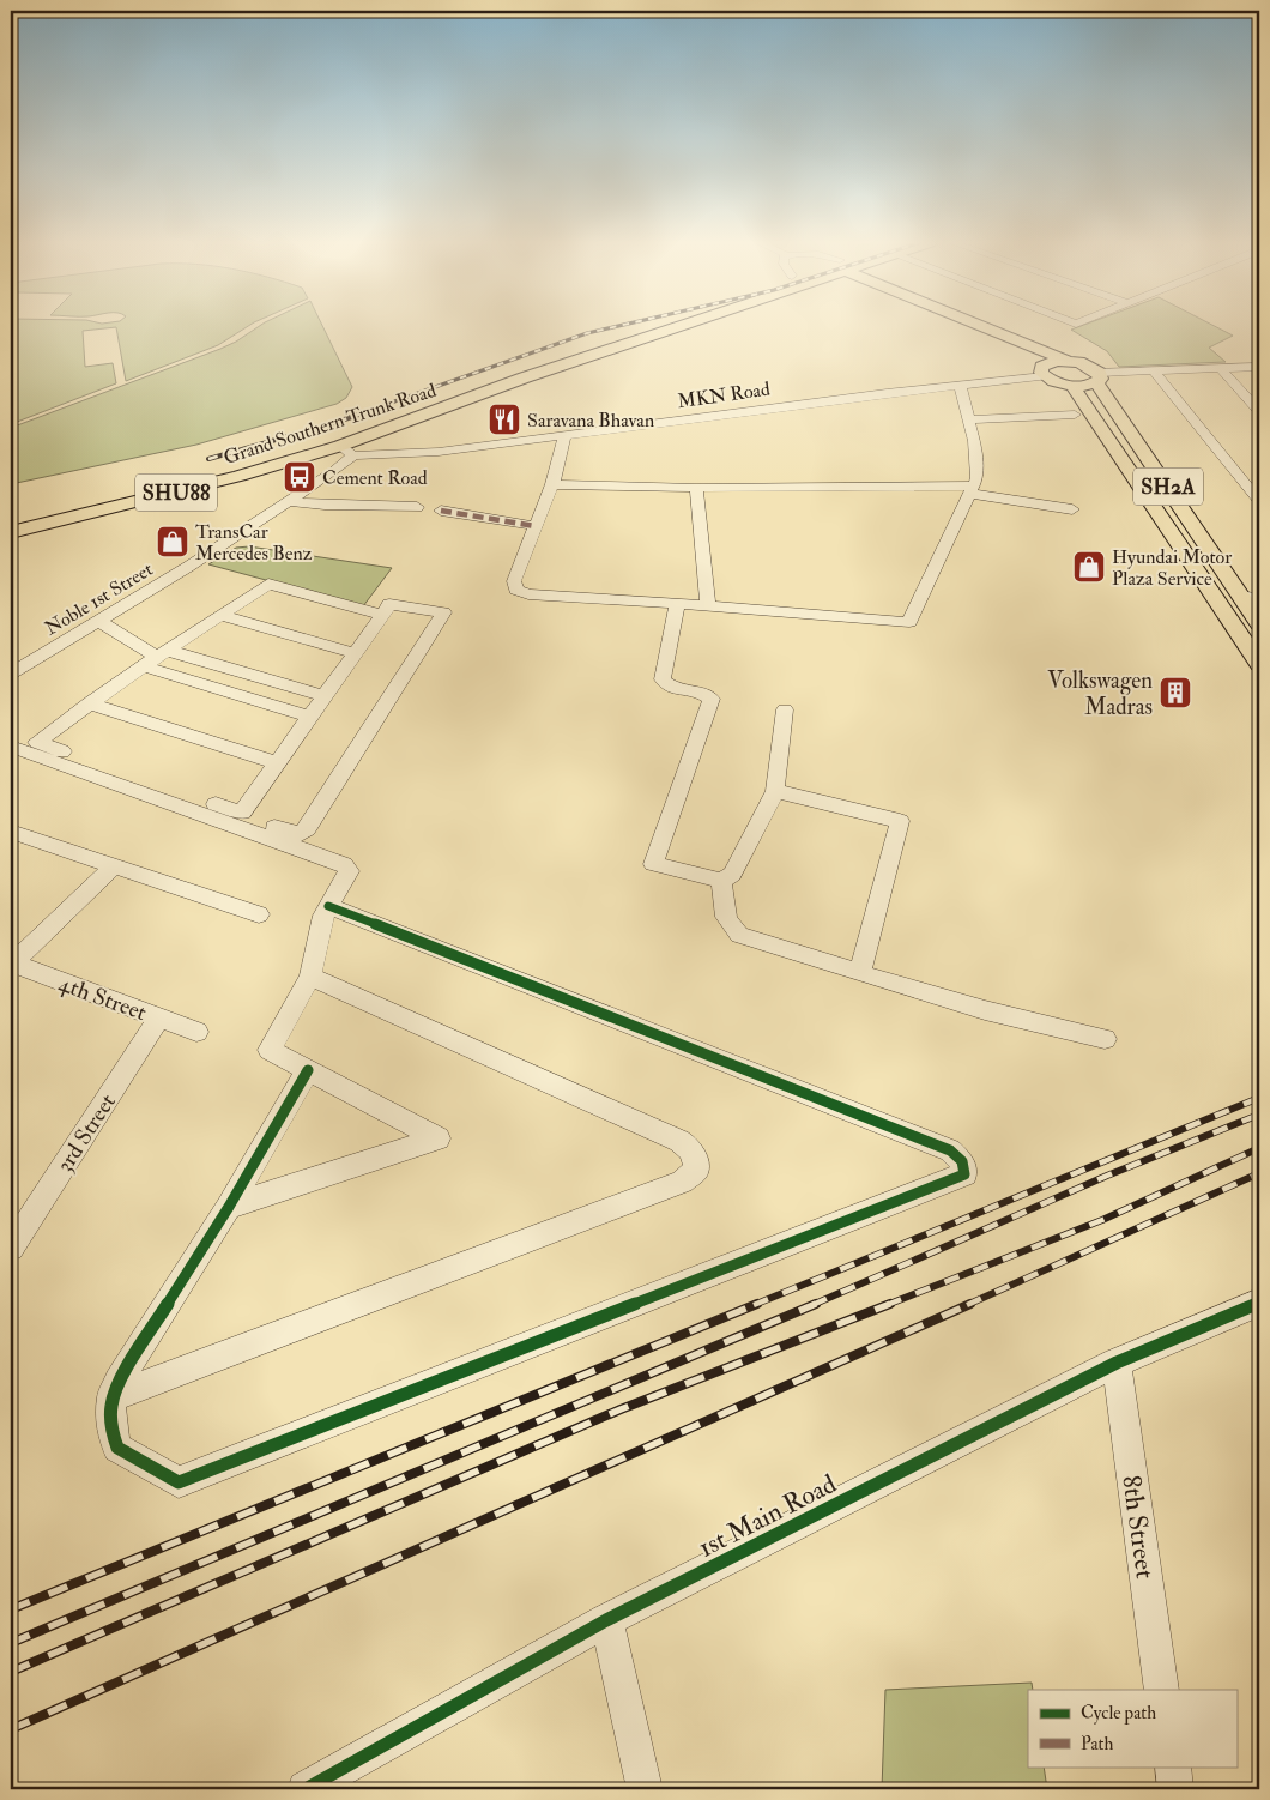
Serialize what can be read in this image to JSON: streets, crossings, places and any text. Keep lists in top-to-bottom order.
{
  "streets": {
    "main road": ["Grand Southern Trunk Road", "SH2A", "SHU88"],
    "street": [
      "MKN Road",
      "Noble 1st Street",
      "4th Street",
      "3rd Street",
      "1st Main Road",
      "8th Street"
    ]
  },
  "crossings": [
    ["MKN Road", "Grand Southern Trunk Road"],
    ["MKN Road", "Noble 1st Street"],
    ["Grand Southern Trunk Road", "Noble 1st Street"],
    ["4th Street", "3rd Street"],
    ["1st Main Road", "8th Street"]
  ],
  "places": {
    "restaurant": ["Saravana Bhavan"],
    "bus stop": ["Cement Road"],
    "shop": ["TransCar Mercedes Benz", "Hyundai Motor Plaza Service"],
    "building": ["Volkswagen Madras"]
  },
  "legend": ["Cycle path", "Path"]
}
